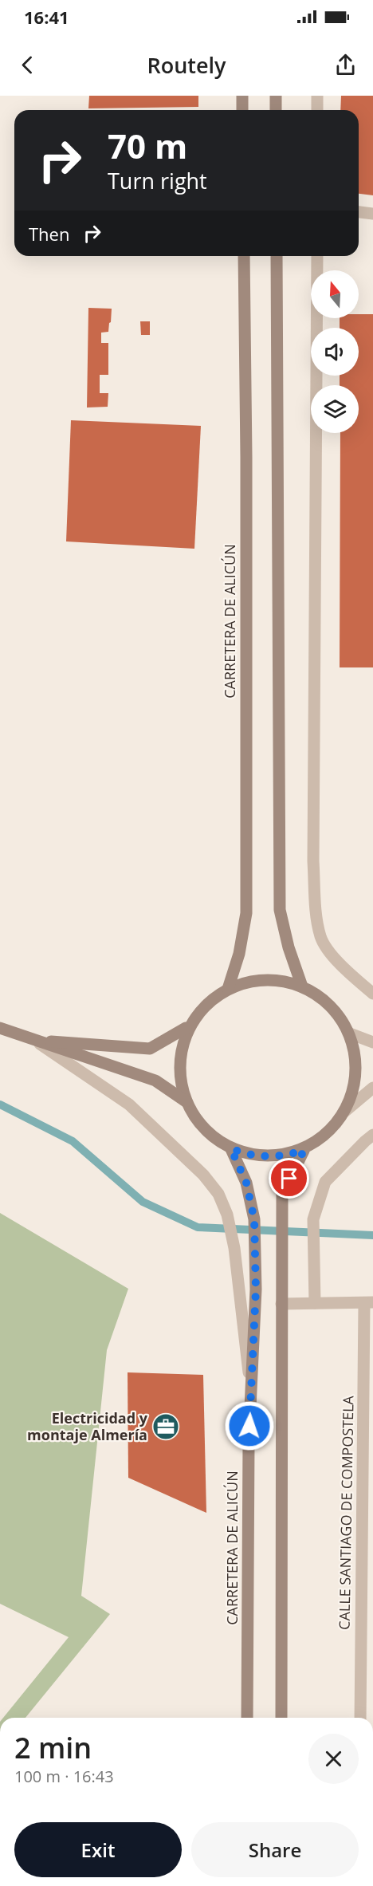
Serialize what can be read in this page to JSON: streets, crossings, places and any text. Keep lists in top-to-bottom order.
{
  "streets": {
    "main road": ["CARRETERA DE ALICÚN"],
    "street": ["CALLE SANTIAGO DE COMPOSTELA"]
  },
  "places": {
    "office": ["Electricidad y montaje Almería"]
  },
  "north": "top",
  "page": {
    "status": "16:41",
    "header": "Routely",
    "turn": ["70 m", "Turn right"],
    "then": "Then",
    "heading": ["2 min", "100 m · 16:43"],
    "buttons": ["Exit", "Share"]
  }
}
